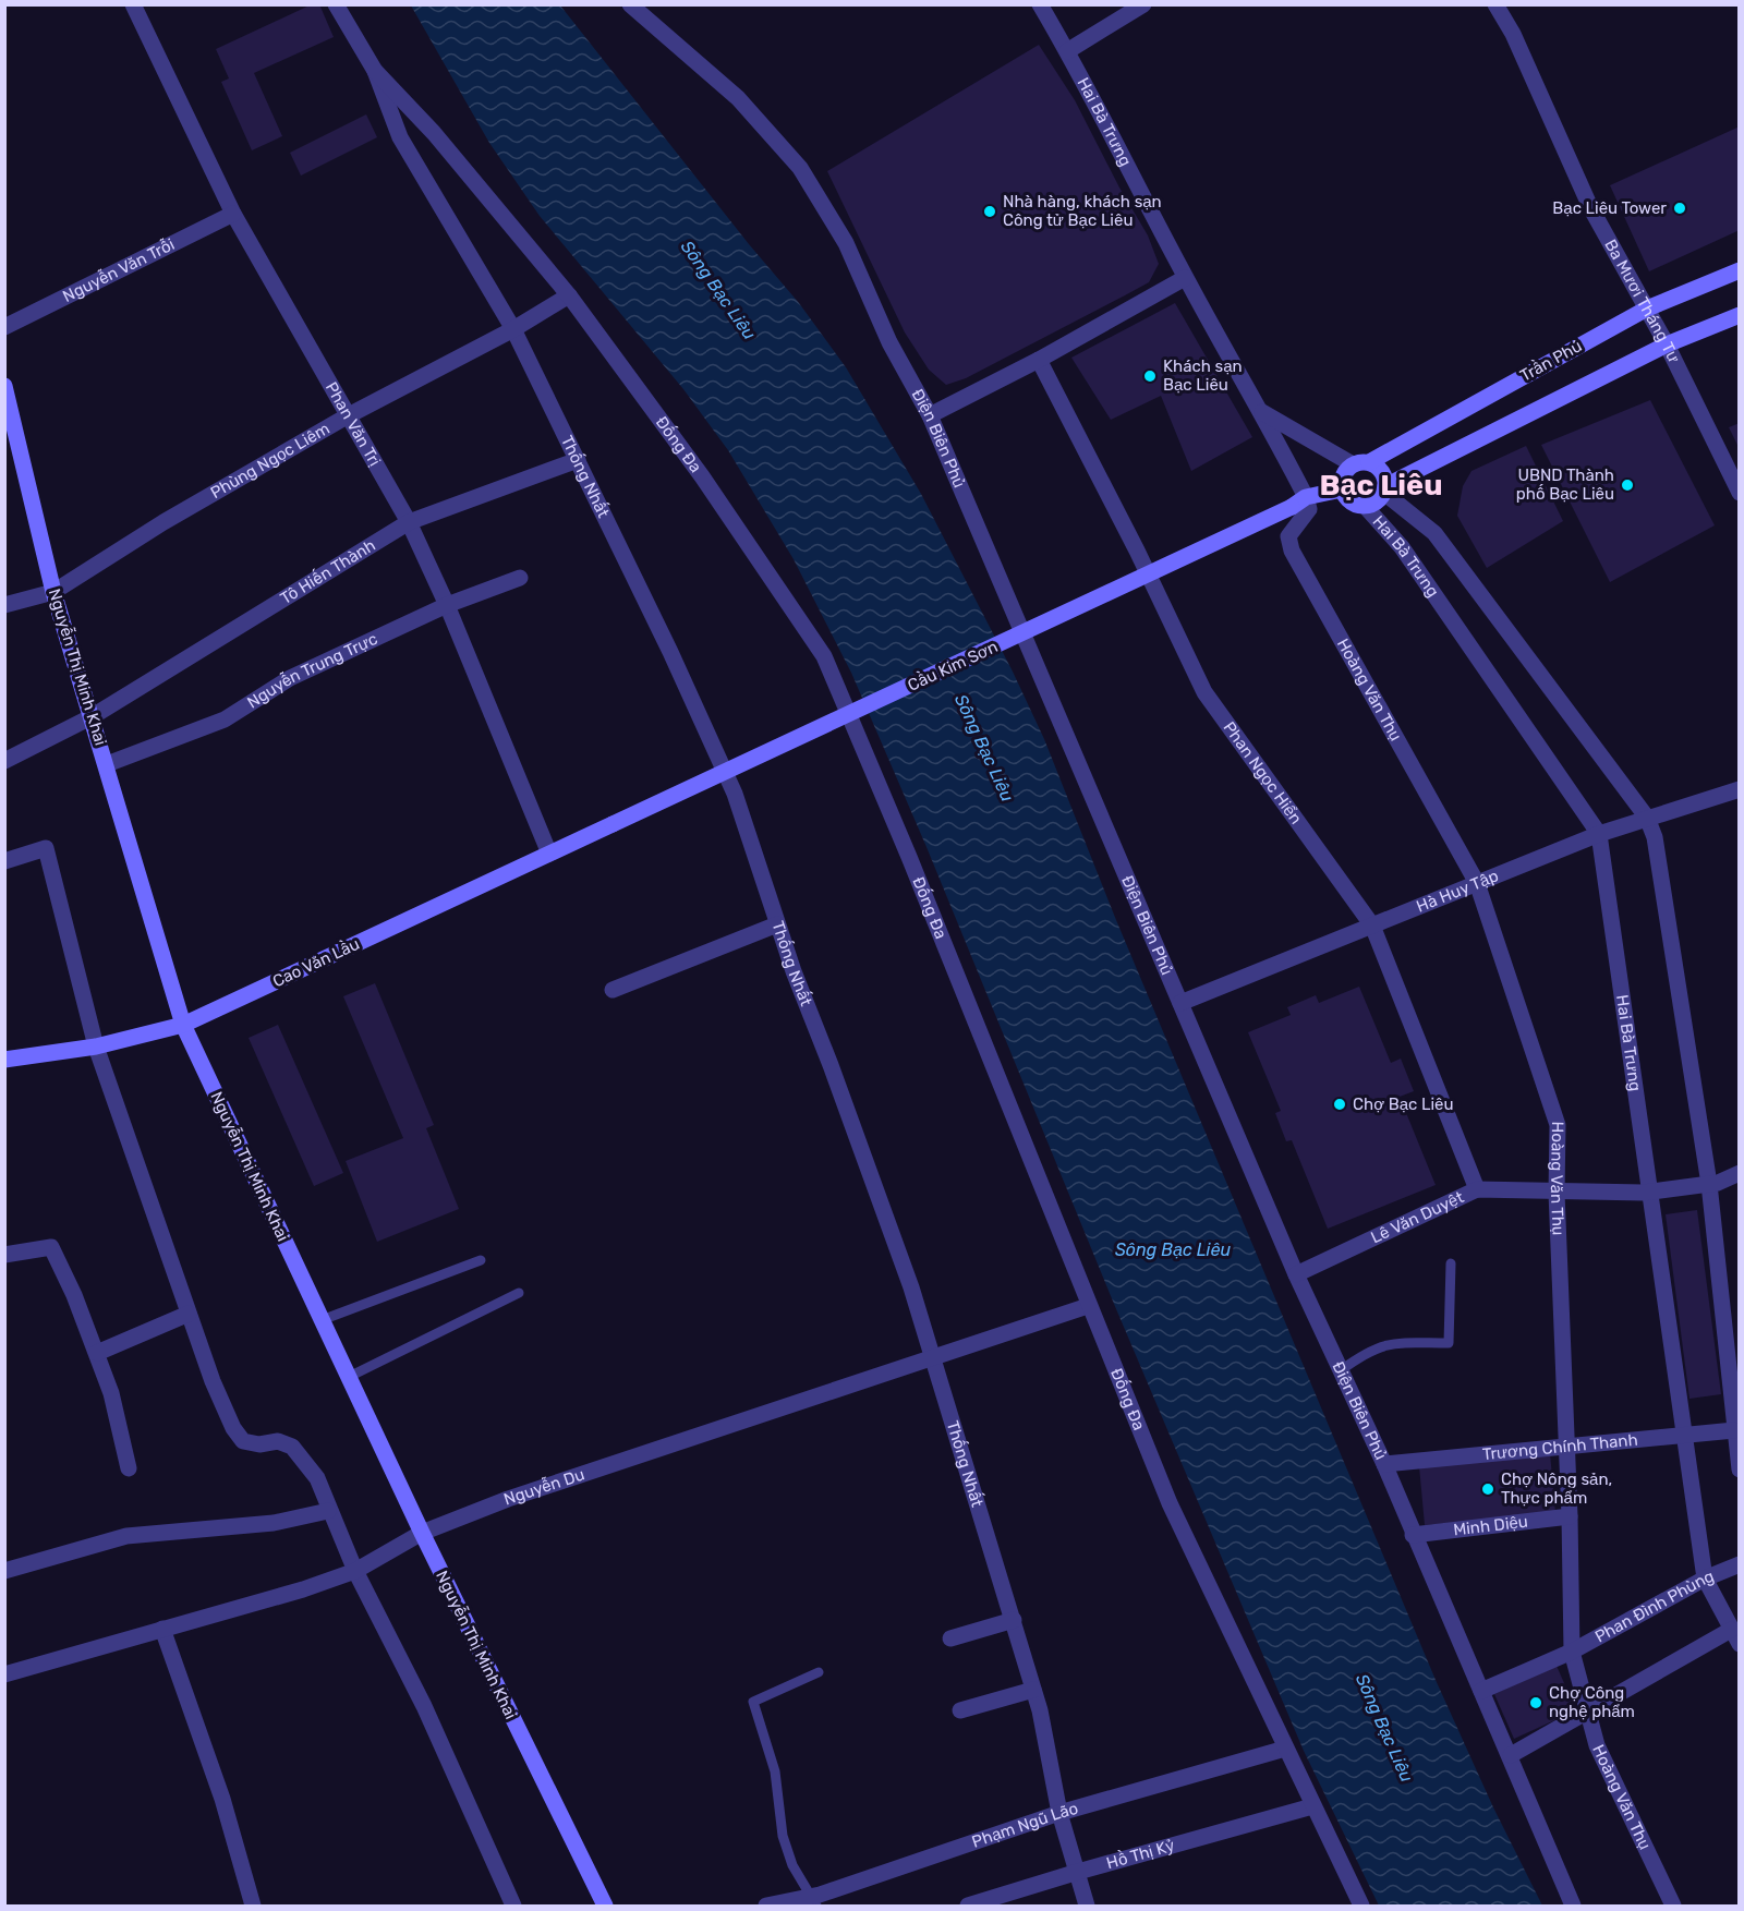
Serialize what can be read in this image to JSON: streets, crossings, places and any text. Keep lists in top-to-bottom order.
{
  "streets": {
    "main road": [
      "Trần Phú",
      "Cầu Kim Sơn",
      "Nguyễn Thị Minh Khai",
      "Cao Văn Lầu"
    ],
    "street": [
      "Hai Bà Trưng",
      "Nguyễn Văn Trỗi",
      "Ba Mươi Tháng Tư",
      "Phan Văn Trị",
      "Điện Biên Phủ",
      "Đống Đa",
      "Phùng Ngọc Liêm",
      "Thống Nhất",
      "Tô Hiến Thành",
      "Nguyễn Trung Trực",
      "Hoàng Văn Thụ",
      "Phan Ngọc Hiển",
      "Hà Huy Tập",
      "Lê Văn Duyệt",
      "Trương Chính Thanh",
      "Nguyễn Du",
      "Minh Diệu",
      "Phan Đình Phùng",
      "Phạm Ngũ Lão",
      "Hồ Thị Kỷ"
    ]
  },
  "crossings": [
    ["Hai Bà Trưng", "Trần Phú"],
    ["Hai Bà Trưng", "Cầu Kim Sơn"],
    ["Hai Bà Trưng", "Hoàng Văn Thụ"],
    ["Hai Bà Trưng", "Hà Huy Tập"],
    ["Hai Bà Trưng", "Lê Văn Duyệt"],
    ["Hai Bà Trưng", "Trương Chính Thanh"],
    ["Hai Bà Trưng", "Phan Đình Phùng"],
    ["Nguyễn Văn Trỗi", "Phan Văn Trị"],
    ["Ba Mươi Tháng Tư", "Trần Phú"],
    ["Phan Văn Trị", "Phùng Ngọc Liêm"],
    ["Phan Văn Trị", "Tô Hiến Thành"],
    ["Phan Văn Trị", "Nguyễn Trung Trực"],
    ["Phan Văn Trị", "Cao Văn Lầu"],
    ["Điện Biên Phủ", "Hà Huy Tập"],
    ["Điện Biên Phủ", "Lê Văn Duyệt"],
    ["Điện Biên Phủ", "Trương Chính Thanh"],
    ["Điện Biên Phủ", "Minh Diệu"],
    ["Điện Biên Phủ", "Phan Đình Phùng"],
    ["Đống Đa", "Phùng Ngọc Liêm"],
    ["Đống Đa", "Thống Nhất"],
    ["Đống Đa", "Nguyễn Du"],
    ["Đống Đa", "Phạm Ngũ Lão"],
    ["Đống Đa", "Hồ Thị Kỷ"],
    ["Phùng Ngọc Liêm", "Thống Nhất"],
    ["Phùng Ngọc Liêm", "Nguyễn Thị Minh Khai"],
    ["Thống Nhất", "Tô Hiến Thành"],
    ["Thống Nhất", "Nguyễn Du"],
    ["Thống Nhất", "Phạm Ngũ Lão"],
    ["Thống Nhất", "Hồ Thị Kỷ"],
    ["Tô Hiến Thành", "Nguyễn Thị Minh Khai"],
    ["Cầu Kim Sơn", "Hoàng Văn Thụ"],
    ["Cầu Kim Sơn", "Cao Văn Lầu"],
    ["Nguyễn Thị Minh Khai", "Nguyễn Trung Trực"],
    ["Nguyễn Thị Minh Khai", "Cao Văn Lầu"],
    ["Nguyễn Thị Minh Khai", "Nguyễn Du"],
    ["Hoàng Văn Thụ", "Hà Huy Tập"],
    ["Hoàng Văn Thụ", "Lê Văn Duyệt"],
    ["Hoàng Văn Thụ", "Trương Chính Thanh"],
    ["Hoàng Văn Thụ", "Minh Diệu"],
    ["Hoàng Văn Thụ", "Phan Đình Phùng"],
    ["Phan Ngọc Hiển", "Hà Huy Tập"],
    ["Phan Ngọc Hiển", "Lê Văn Duyệt"]
  ],
  "districts": ["Bạc Liêu"],
  "water": ["Sông Bạc Liêu"],
  "places": [
    "Bạc Liêu Tower",
    "Nhà hàng, khách sạn Công tử Bạc Liêu",
    "Khách sạn Bạc Liêu",
    "UBND Thành phố Bạc Liêu",
    "Chợ Bạc Liêu",
    "Chợ Nông sản, Thực phẩm",
    "Chợ Công nghệ phẩm"
  ]
}
